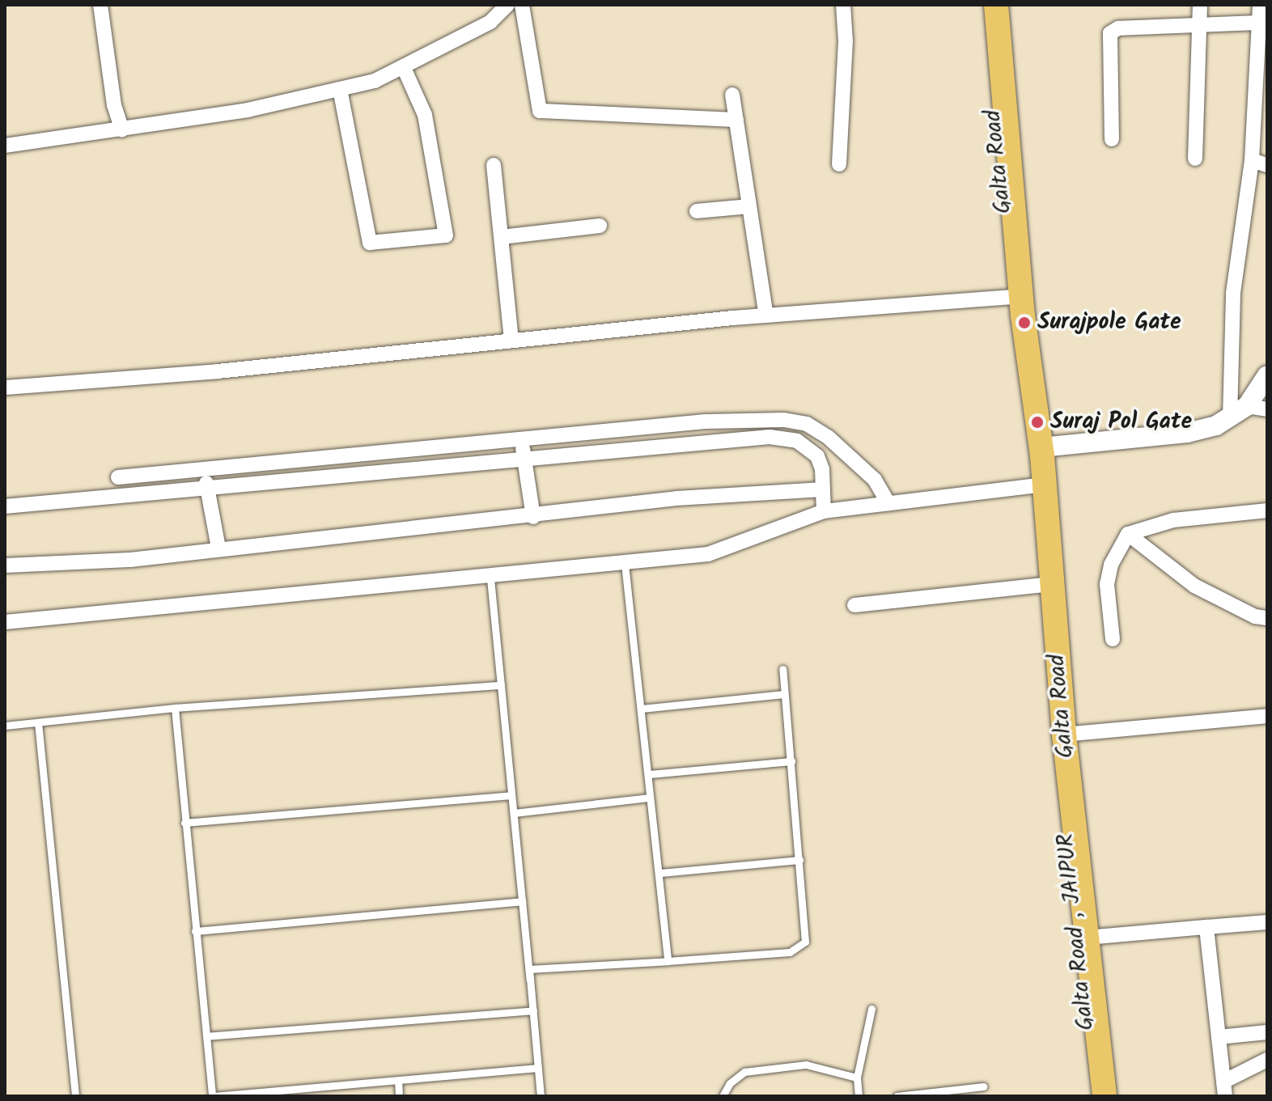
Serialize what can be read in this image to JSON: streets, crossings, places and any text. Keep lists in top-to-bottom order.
{
  "streets": {
    "main road": ["Galta Road", "Galta Road , JAIPUR"]
  },
  "crossings": [
    ["Galta Road", "Galta Road , JAIPUR"]
  ],
  "places": ["Surajpole Gate", "Suraj Pol Gate"]
}
